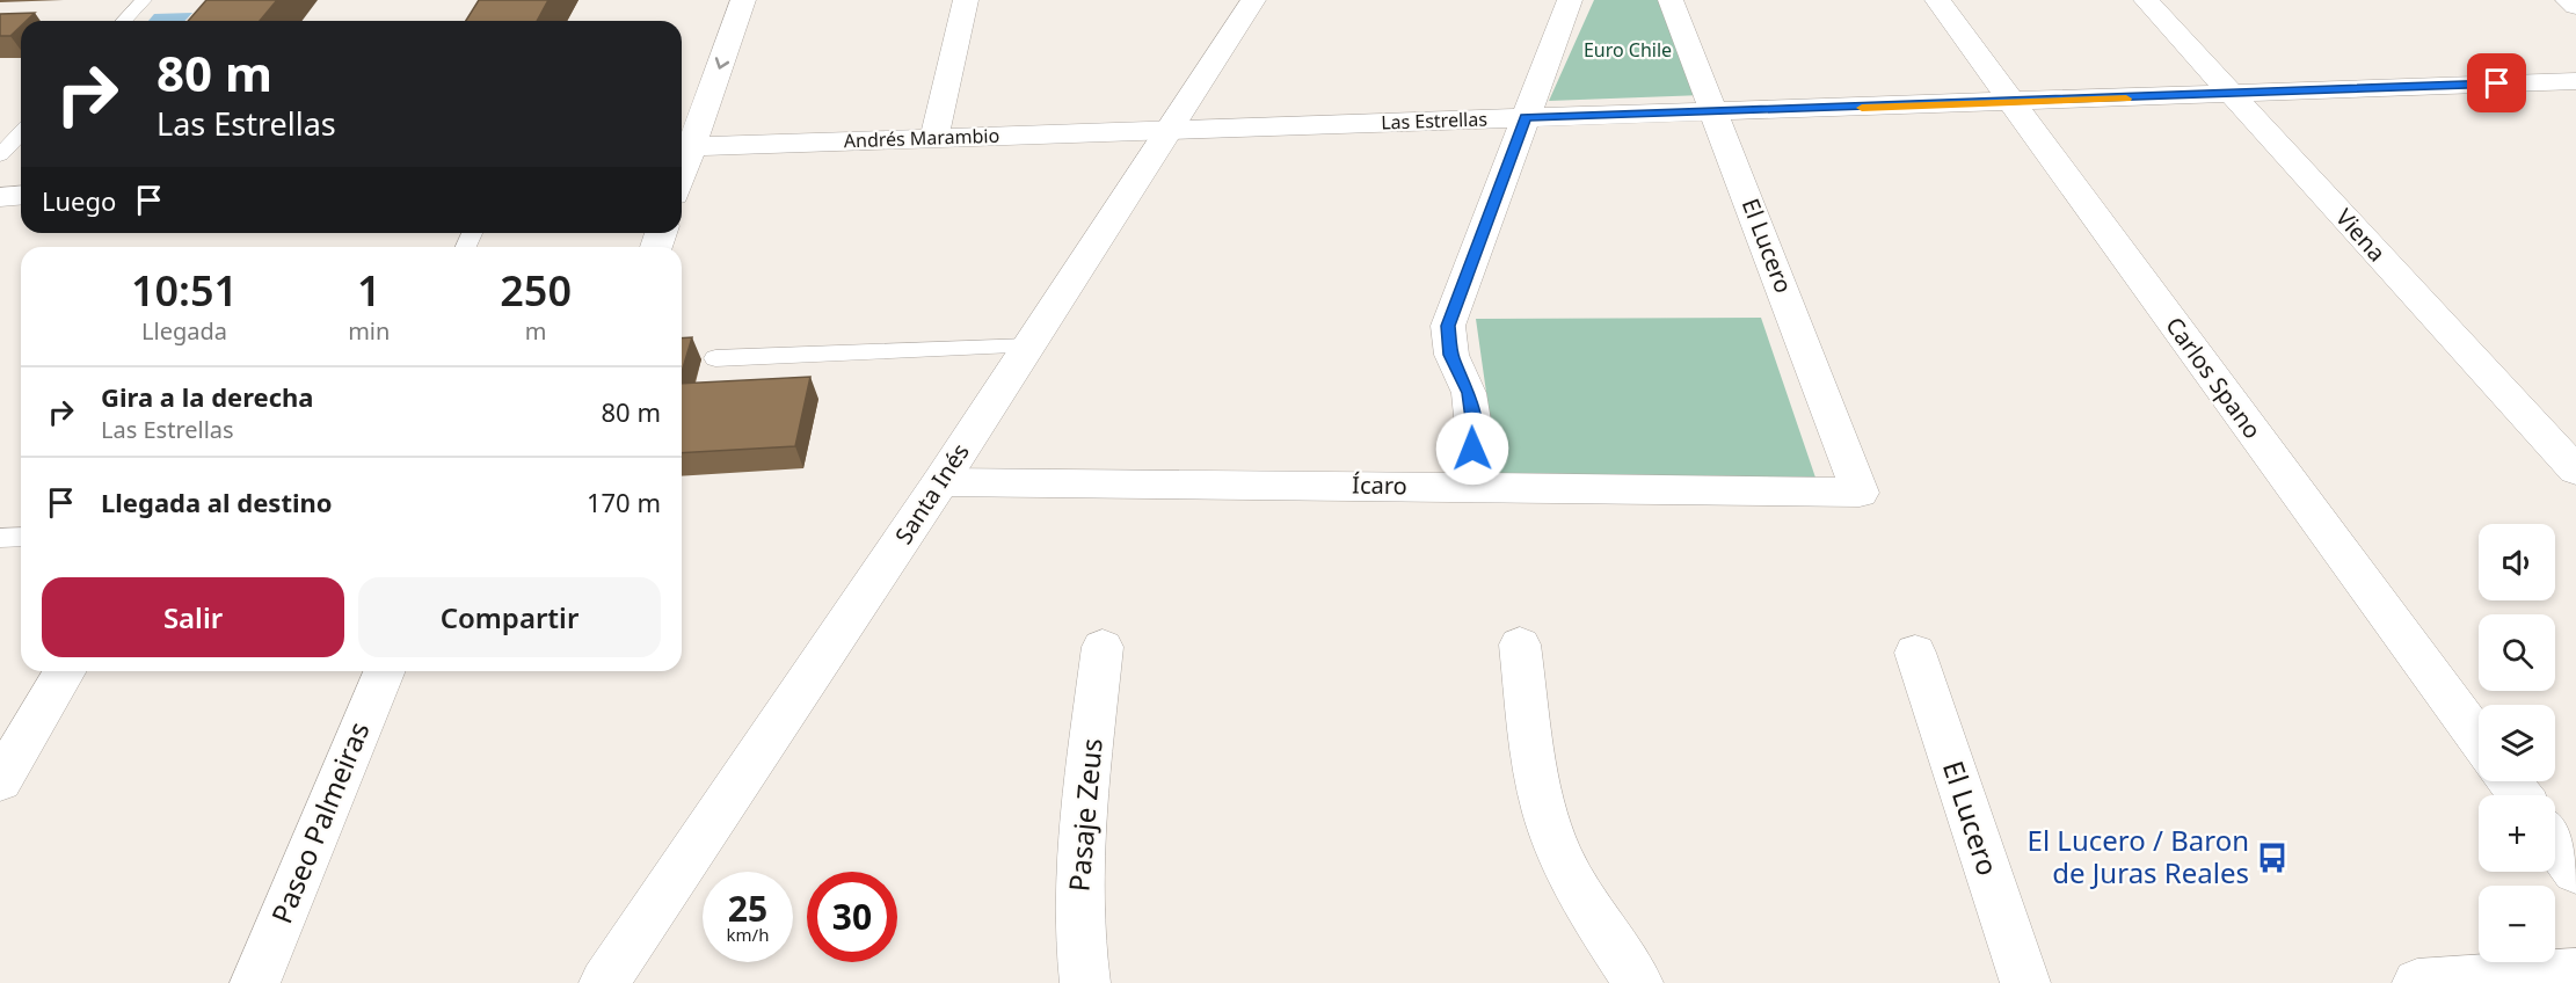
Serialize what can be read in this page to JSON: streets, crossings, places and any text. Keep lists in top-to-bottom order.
{
  "streets": {
    "street": [
      "Las Estrellas",
      "Andrés Marambio",
      "Viena",
      "El Lucero",
      "Carlos Spano",
      "Ícaro",
      "Santa Inés",
      "Pasaje Zeus",
      "Paseo Palmeiras"
    ]
  },
  "crossings": [
    ["Las Estrellas", "Andrés Marambio"],
    ["Las Estrellas", "Viena"],
    ["Las Estrellas", "El Lucero"],
    ["Las Estrellas", "Carlos Spano"],
    ["Las Estrellas", "Santa Inés"],
    ["Andrés Marambio", "Santa Inés"],
    ["El Lucero", "Ícaro"],
    ["Ícaro", "Santa Inés"]
  ],
  "parks": ["Euro Chile"],
  "places": {
    "bus stop": ["El Lucero / Baron de Juras Reales"]
  },
  "page": {
    "turn": ["80 m", "Las Estrellas"],
    "then": "Luego",
    "eta": [
      "10:51",
      "Llegada",
      "1",
      "min",
      "250",
      "m"
    ],
    "list": [
      {
        "name": "Gira a la derecha",
        "note": "Las Estrellas",
        "value": "80 m"
      },
      {
        "name": "Llegada al destino",
        "value": "170 m"
      }
    ],
    "map_buttons": ["+", "−"],
    "buttons": ["Salir", "Compartir"],
    "speed": "25 km/h",
    "limit": "30"
  }
}
